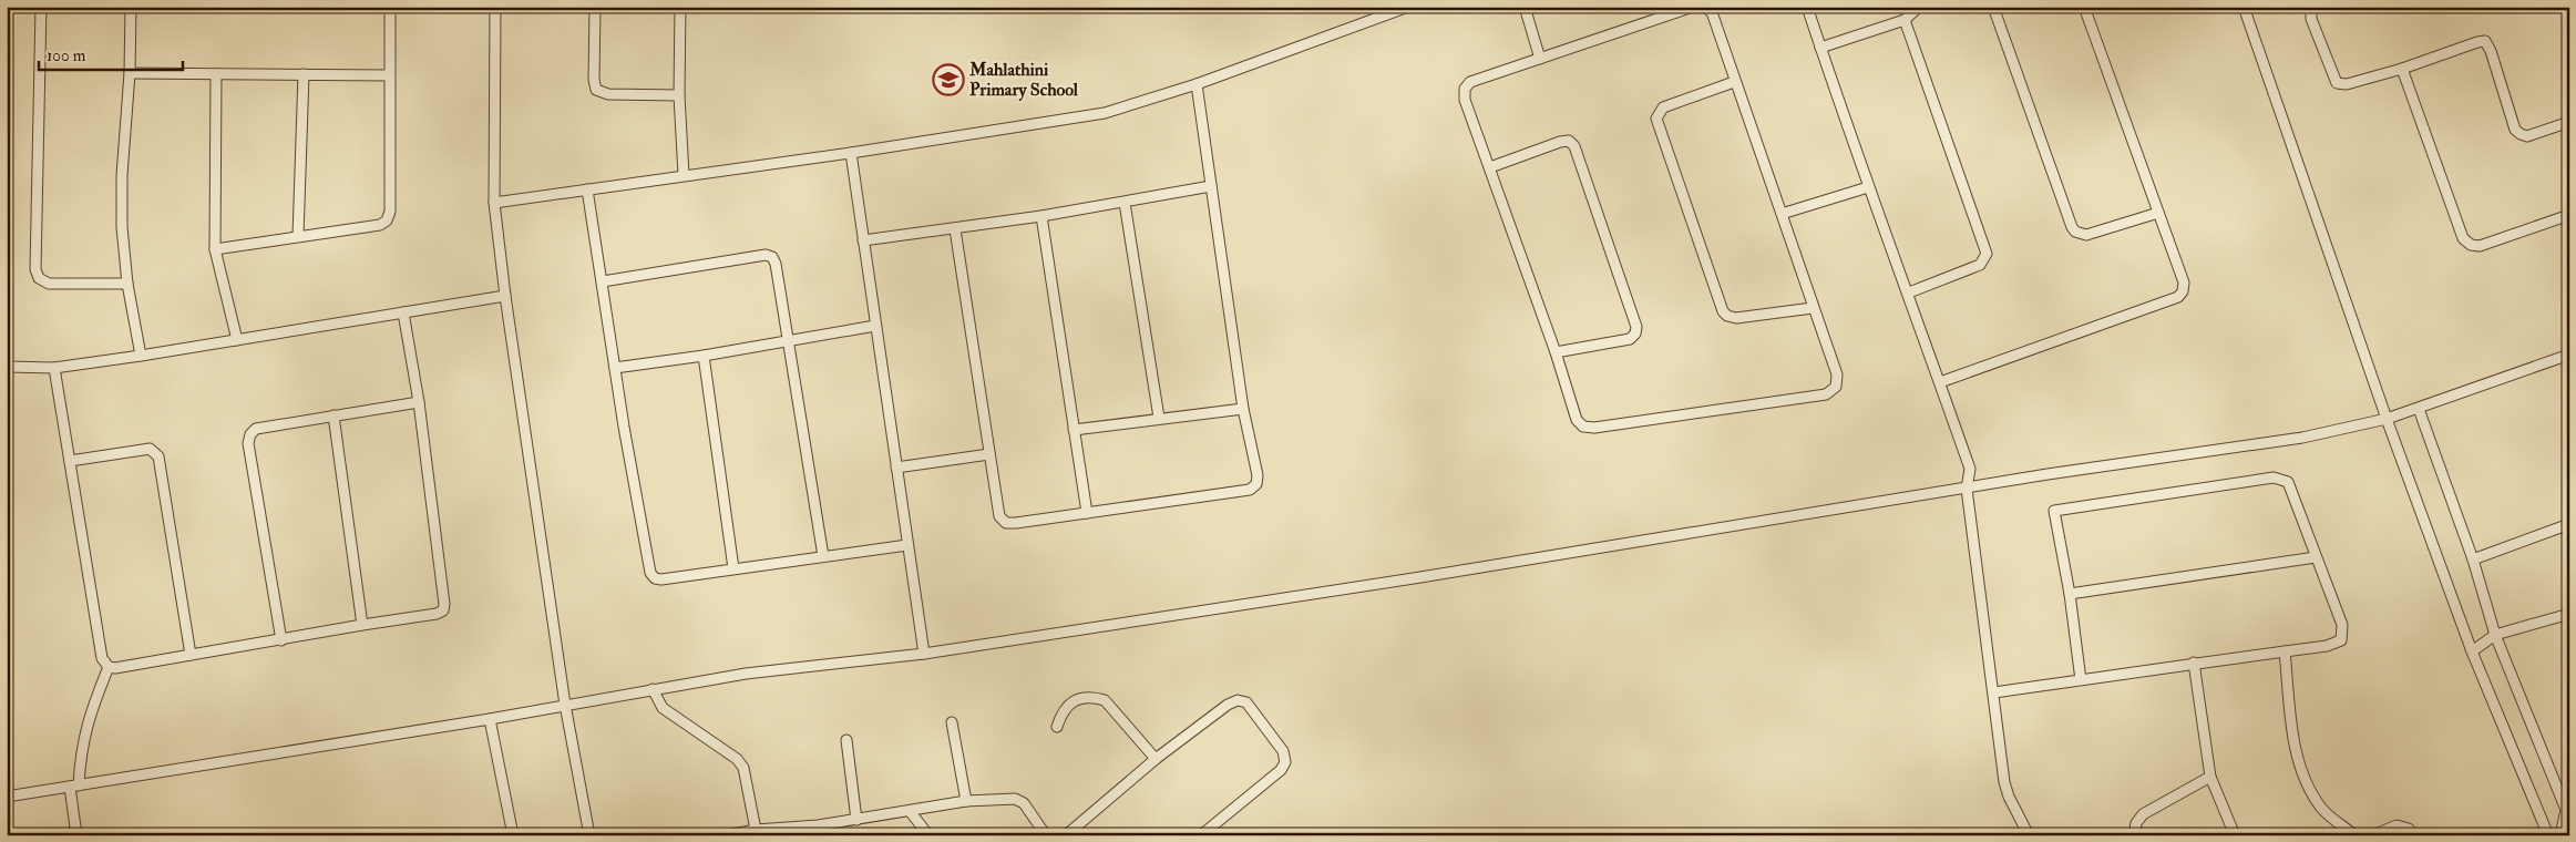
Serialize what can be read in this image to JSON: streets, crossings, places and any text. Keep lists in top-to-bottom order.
{
  "places": {
    "school or university": ["Mahlathini Primary School"]
  },
  "scale_bar": "100 m"
}
